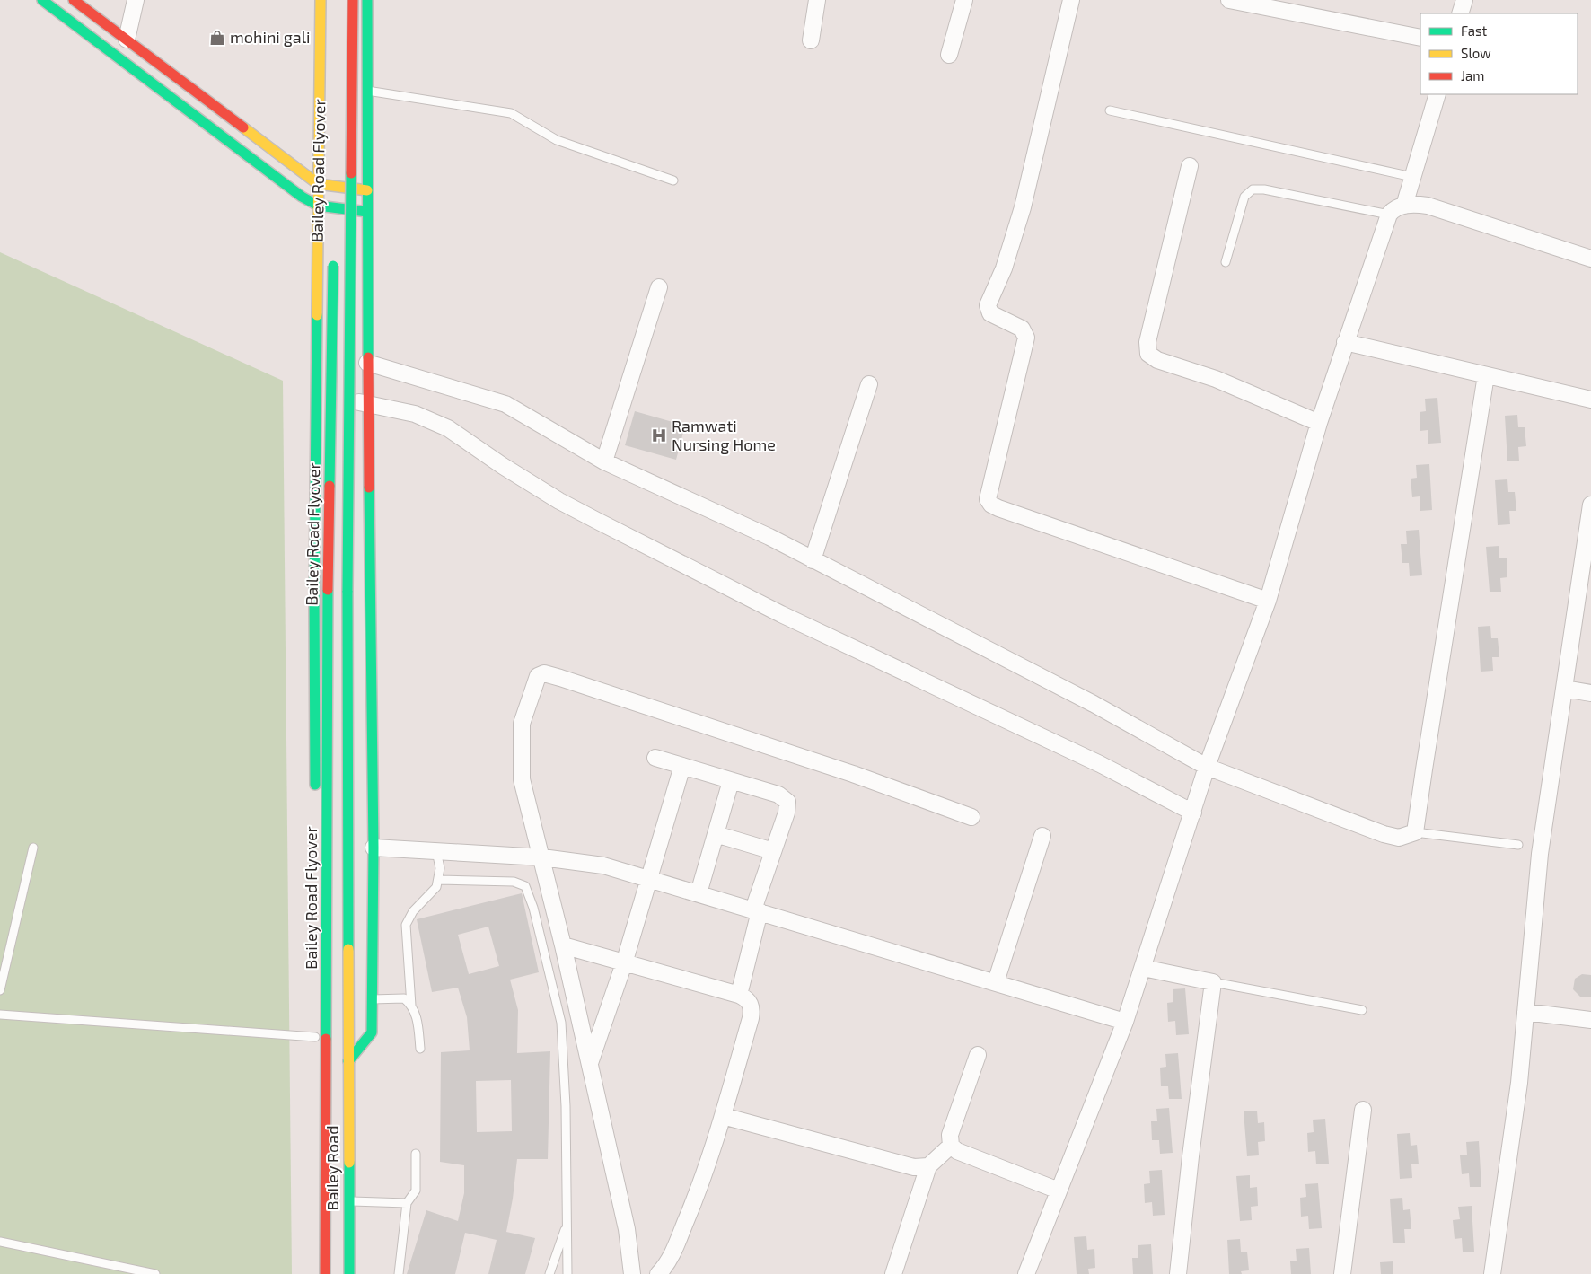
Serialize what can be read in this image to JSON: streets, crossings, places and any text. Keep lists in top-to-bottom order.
{
  "streets": {
    "main road": ["Bailey Road Flyover", "Bailey Road"]
  },
  "crossings": [
    ["Bailey Road Flyover", "Bailey Road"]
  ],
  "places": {
    "shop": ["mohini gali"],
    "hospital": ["Ramwati Nursing Home"]
  },
  "legend": ["Fast", "Slow", "Jam"]
}
